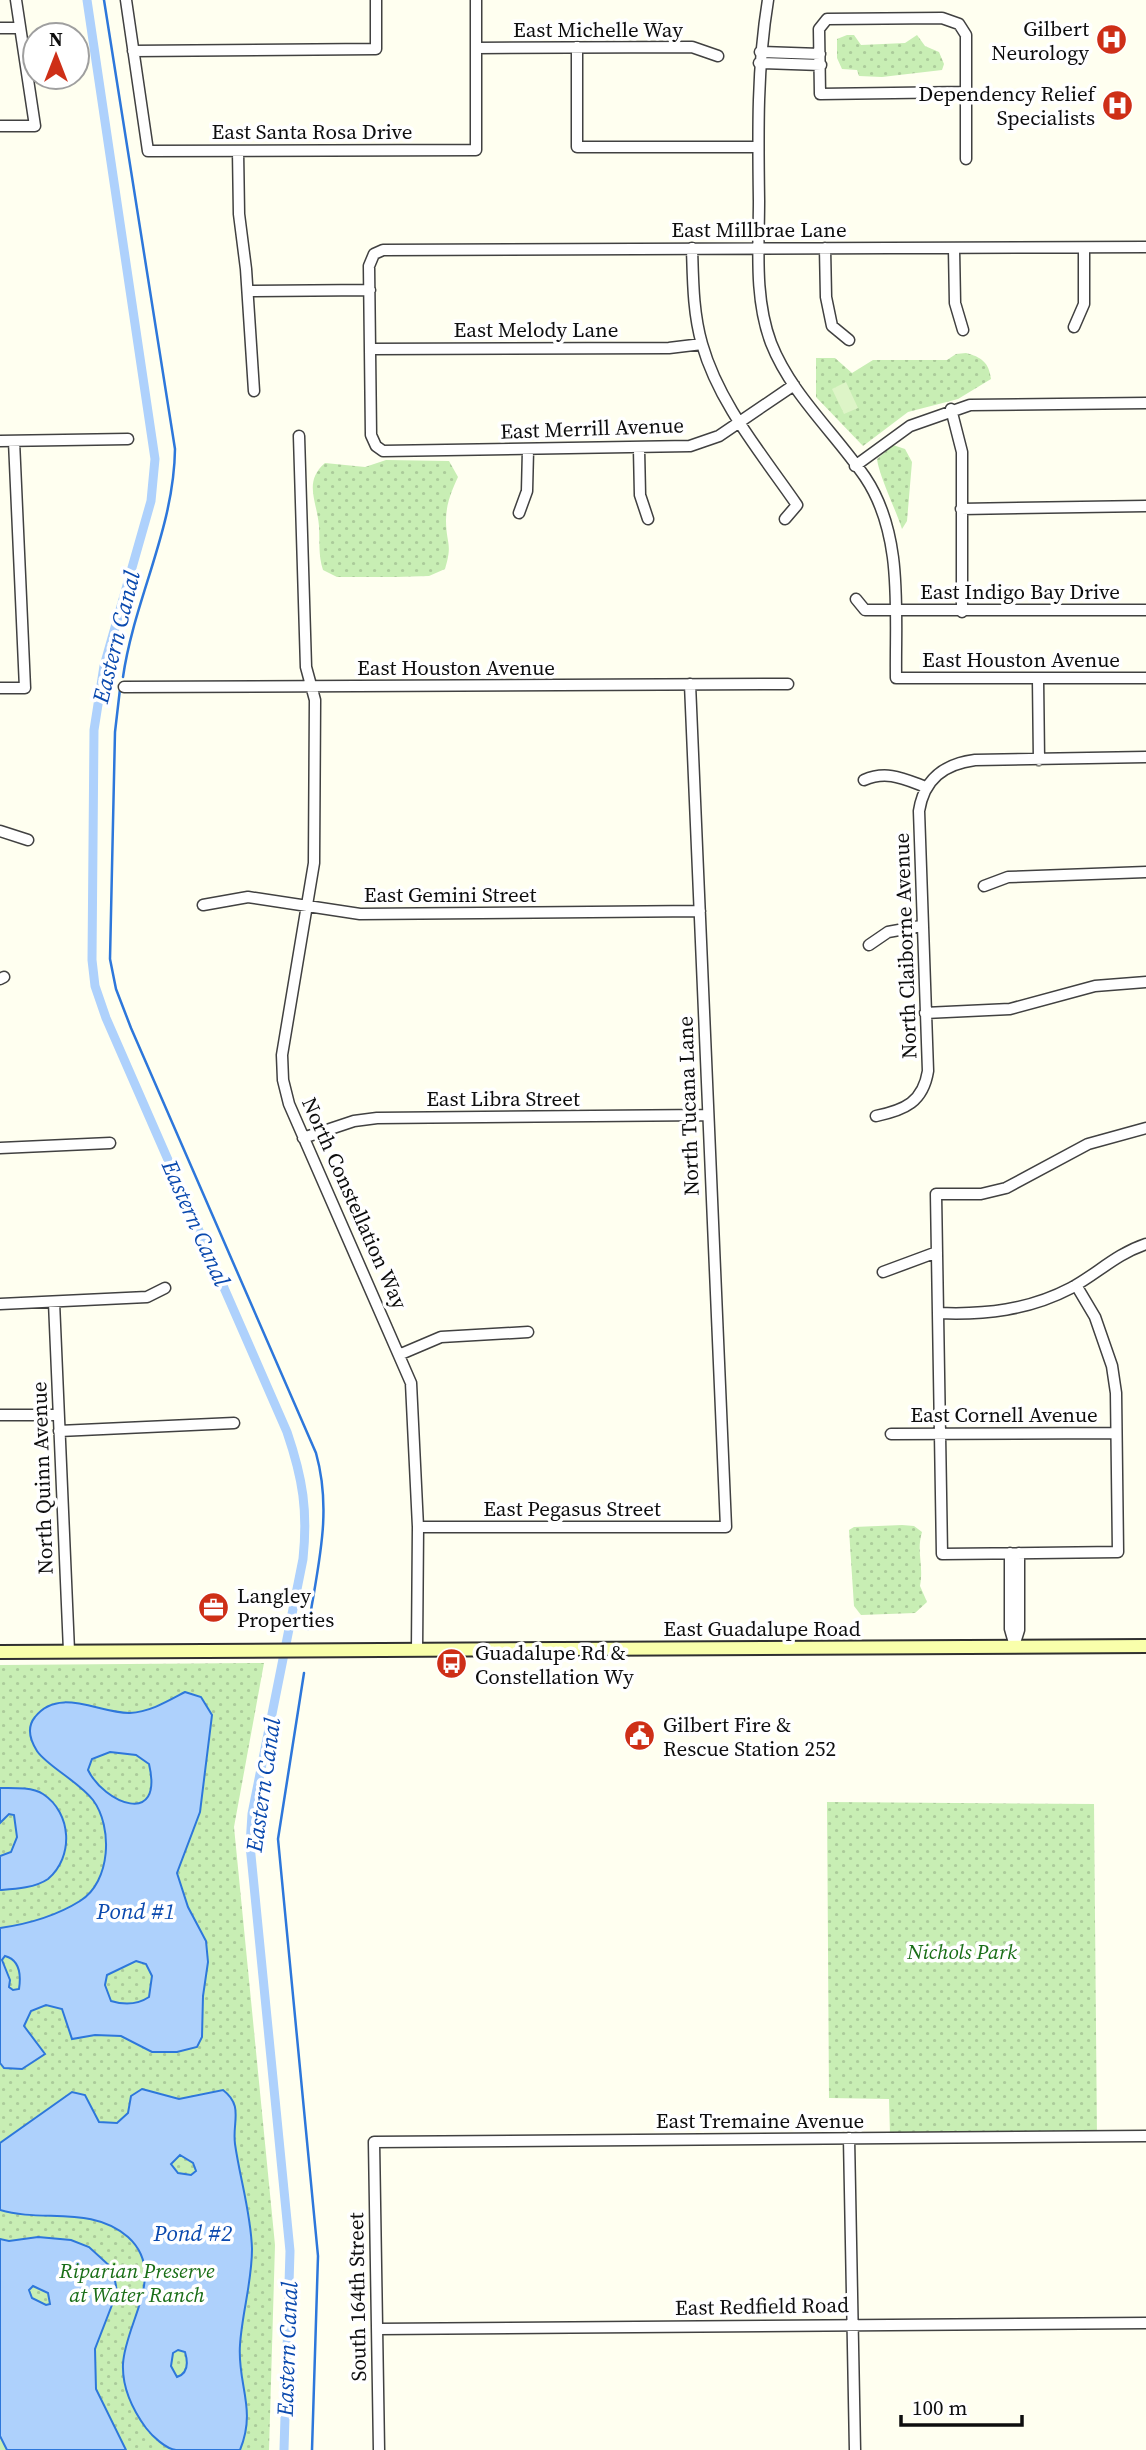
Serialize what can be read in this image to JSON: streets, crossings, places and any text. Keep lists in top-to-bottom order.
{
  "streets": {
    "main road": ["East Guadalupe Road"],
    "street": [
      "East Michelle Way",
      "East Santa Rosa Drive",
      "East Millbrae Lane",
      "East Melody Lane",
      "East Merrill Avenue",
      "East Indigo Bay Drive",
      "East Houston Avenue",
      "East Gemini Street",
      "North Claiborne Avenue",
      "East Libra Street",
      "North Tucana Lane",
      "North Constellation Way",
      "East Cornell Avenue",
      "North Quinn Avenue",
      "East Pegasus Street",
      "East Tremaine Avenue",
      "South 164th Street",
      "East Redfield Road"
    ]
  },
  "crossings": [
    ["East Michelle Way", "East Santa Rosa Drive"],
    ["East Melody Lane", "East Merrill Avenue"],
    ["East Indigo Bay Drive", "East Houston Avenue"],
    ["East Houston Avenue", "North Tucana Lane"],
    ["East Houston Avenue", "North Constellation Way"],
    ["East Gemini Street", "North Tucana Lane"],
    ["East Gemini Street", "North Constellation Way"],
    ["East Libra Street", "North Tucana Lane"],
    ["East Libra Street", "North Constellation Way"],
    ["North Tucana Lane", "East Pegasus Street"],
    ["North Constellation Way", "East Pegasus Street"],
    ["North Constellation Way", "East Guadalupe Road"],
    ["North Quinn Avenue", "East Guadalupe Road"],
    ["East Tremaine Avenue", "South 164th Street"],
    ["South 164th Street", "East Redfield Road"]
  ],
  "water": ["Eastern Canal", "Pond #1", "Pond #2"],
  "parks": ["Nichols Park", "Riparian Preserve at Water Ranch"],
  "places": {
    "hospital": ["Gilbert Neurology", "Dependency Relief Specialists"],
    "office": ["Langley Properties"],
    "bus stop": ["Guadalupe Rd & Constellation Wy"],
    "public building": ["Gilbert Fire & Rescue Station 252"]
  },
  "scale_bar": "100 m",
  "north": "top"
}
